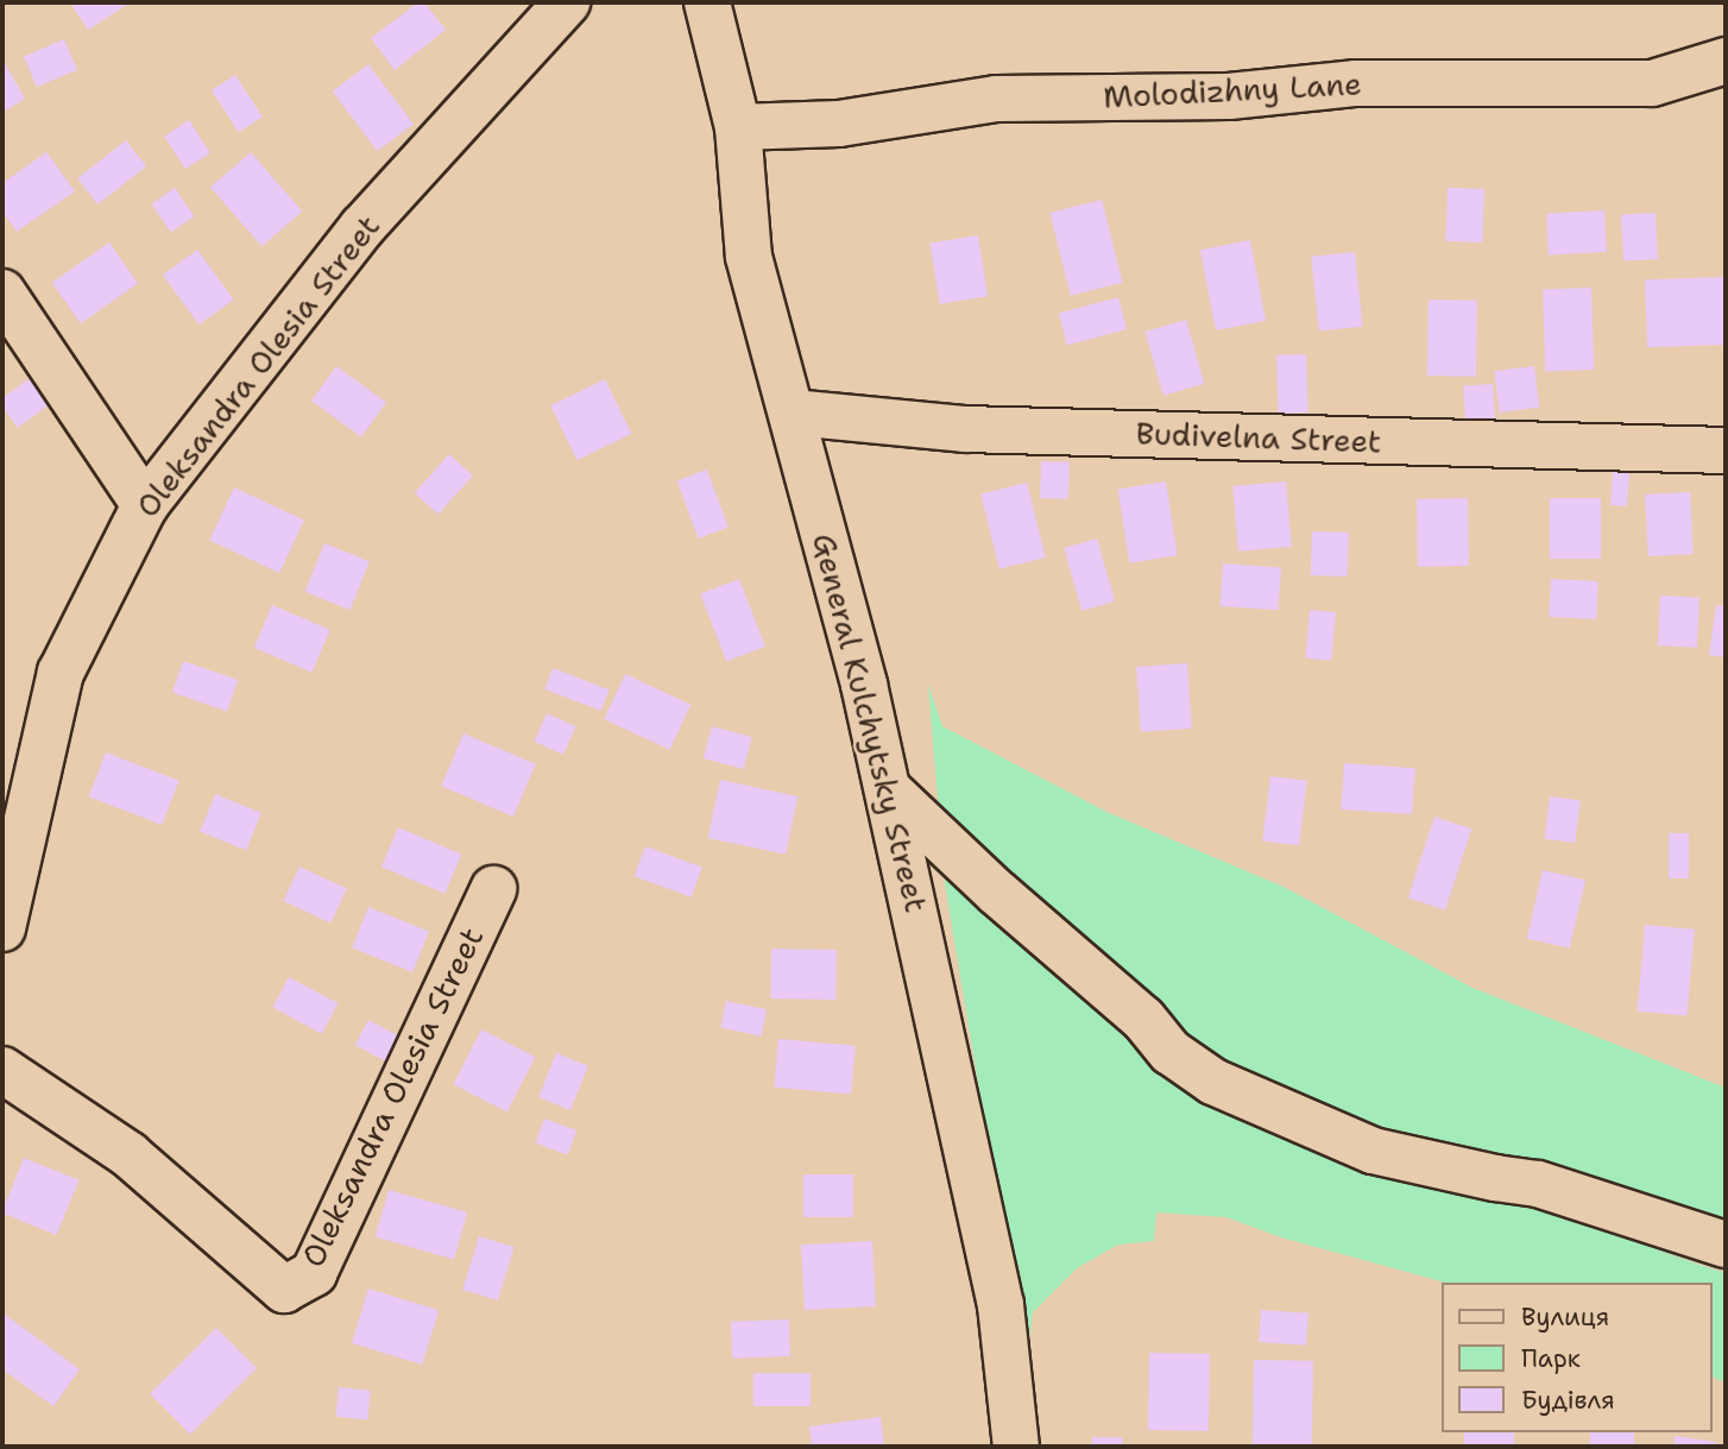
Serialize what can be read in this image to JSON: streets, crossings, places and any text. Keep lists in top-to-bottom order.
{
  "streets": {
    "street": [
      "Molodizhny Lane",
      "Oleksandra Olesia Street",
      "Budivelna Street",
      "General Kulchytsky Street"
    ]
  },
  "crossings": [
    ["Molodizhny Lane", "General Kulchytsky Street"],
    ["Budivelna Street", "General Kulchytsky Street"]
  ],
  "legend": ["Вулиця", "Парк", "Будівля"]
}
